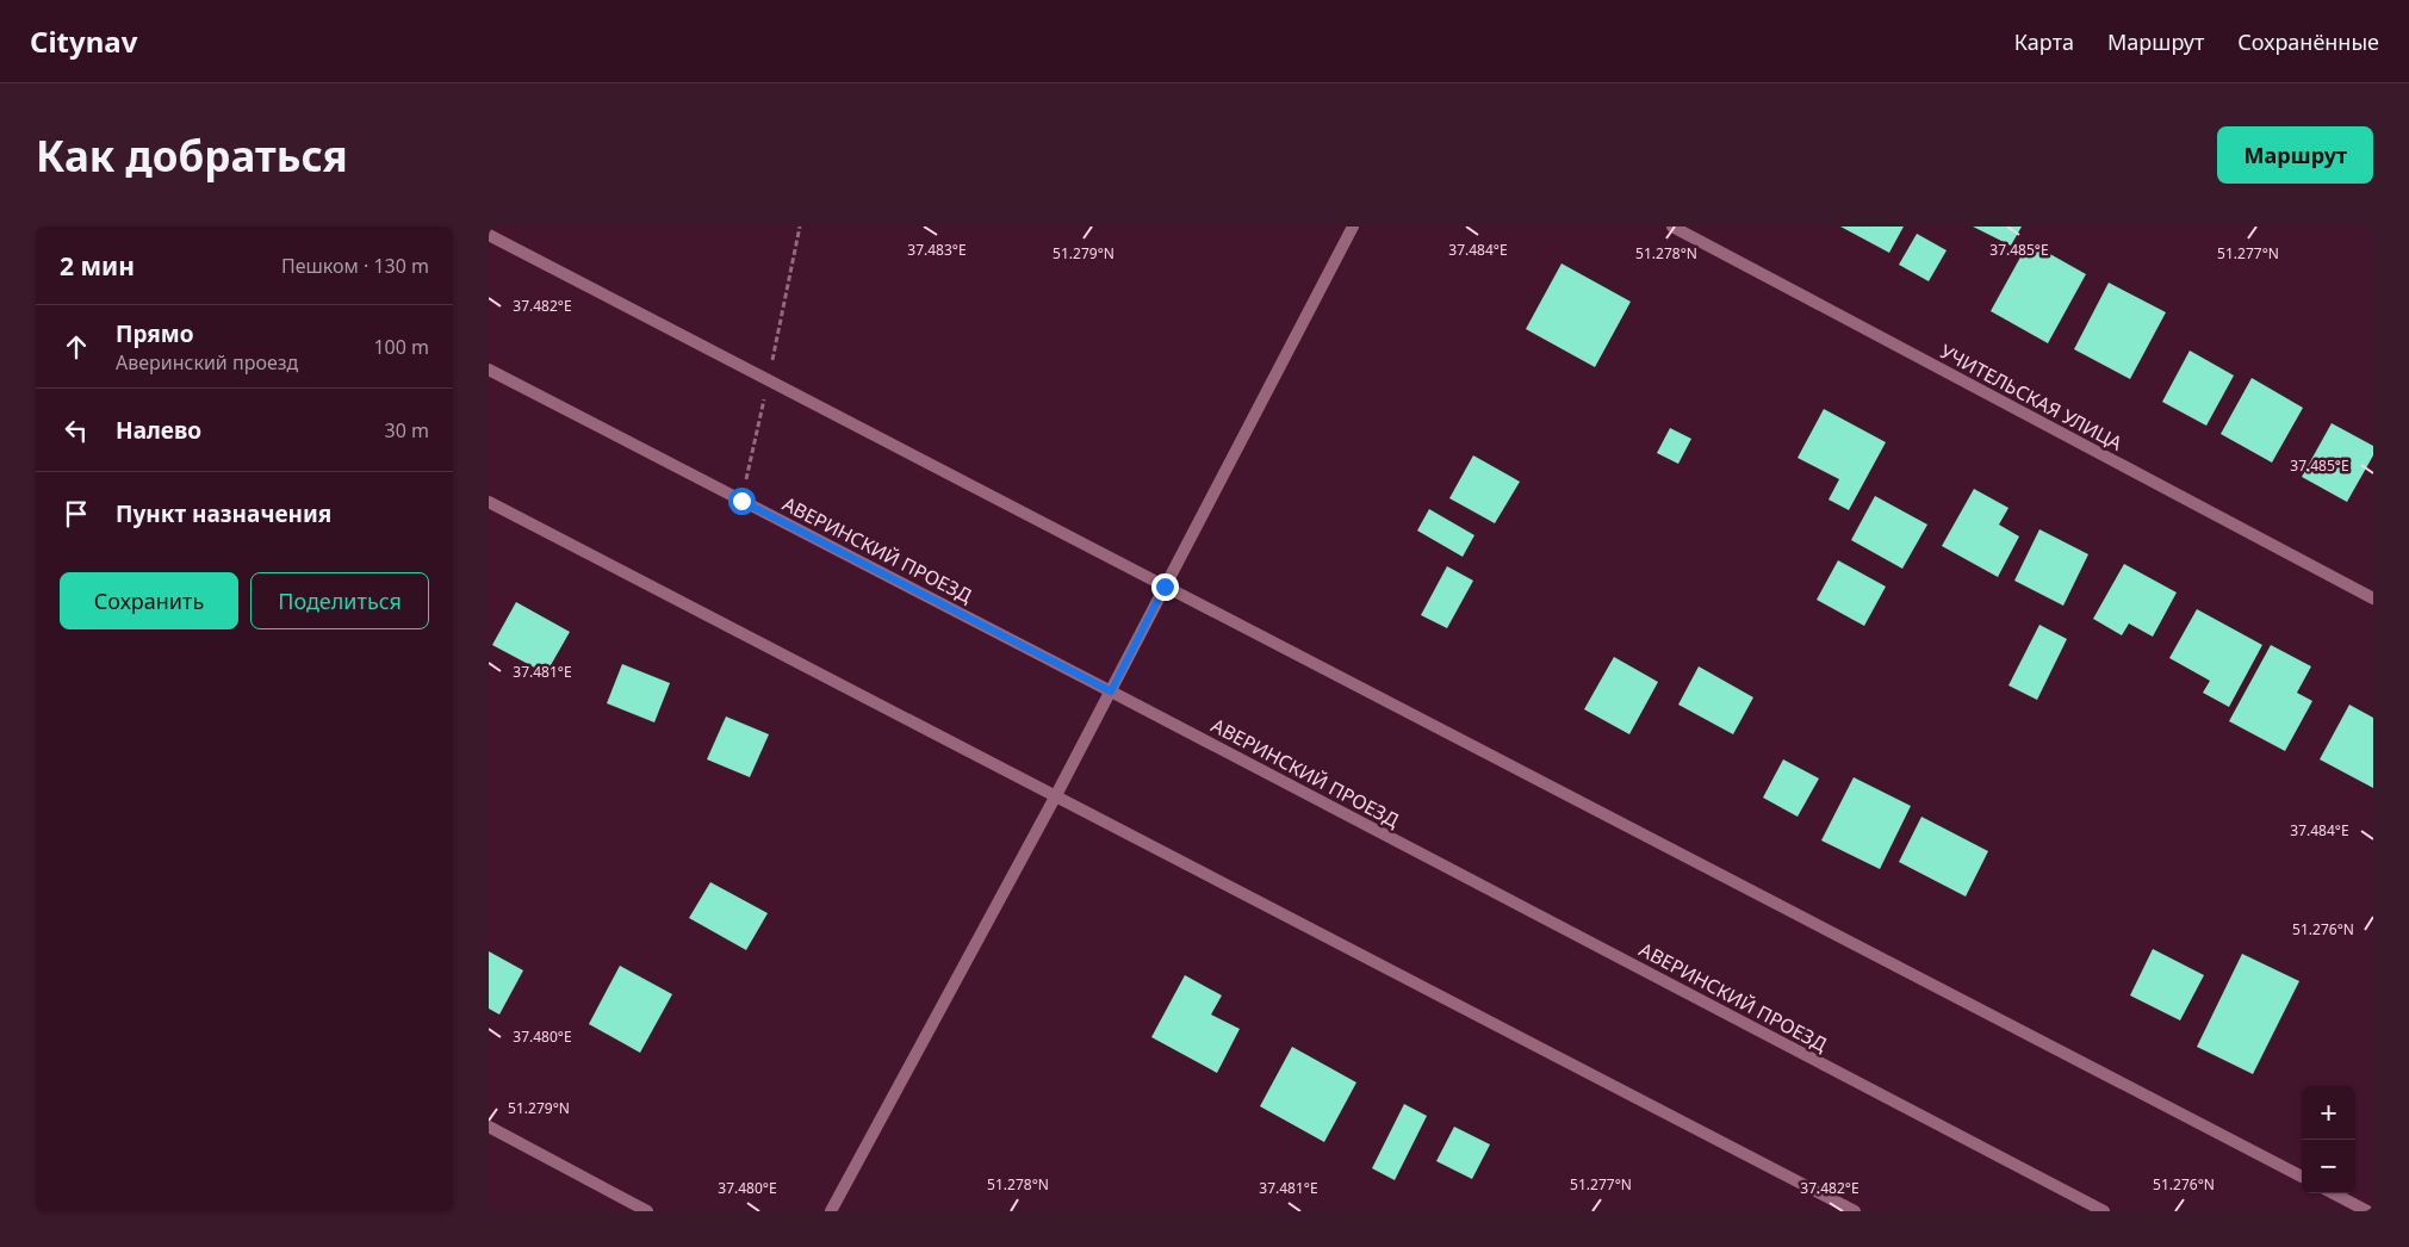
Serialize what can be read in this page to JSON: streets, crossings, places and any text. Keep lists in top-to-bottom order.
{
  "streets": {
    "street": ["УЧИТЕЛЬСКАЯ УЛИЦА", "АВЕРИНСКИЙ ПРОЕЗД"]
  },
  "page": {
    "header": "Citynav",
    "nav": ["Карта", "Маршрут", "Сохранённые"],
    "buttons": [
      "Маршрут",
      ["Сохранить", "Поделиться"]
    ],
    "title": "Как добраться",
    "heading": ["2 мин", "Пешком · 130 m"],
    "list": [
      ["Прямо", "Аверинский проезд", "100 m"],
      ["Налево", "30 m"],
      "Пункт назначения"
    ],
    "map_buttons": ["+", "−"]
  },
  "coordinates": [
    "37.483°E",
    "37.484°E",
    "37.485°E",
    "51.279°N",
    "51.278°N",
    "51.277°N",
    "37.482°E",
    "37.481°E",
    "51.276°N",
    "37.480°E"
  ]
}
